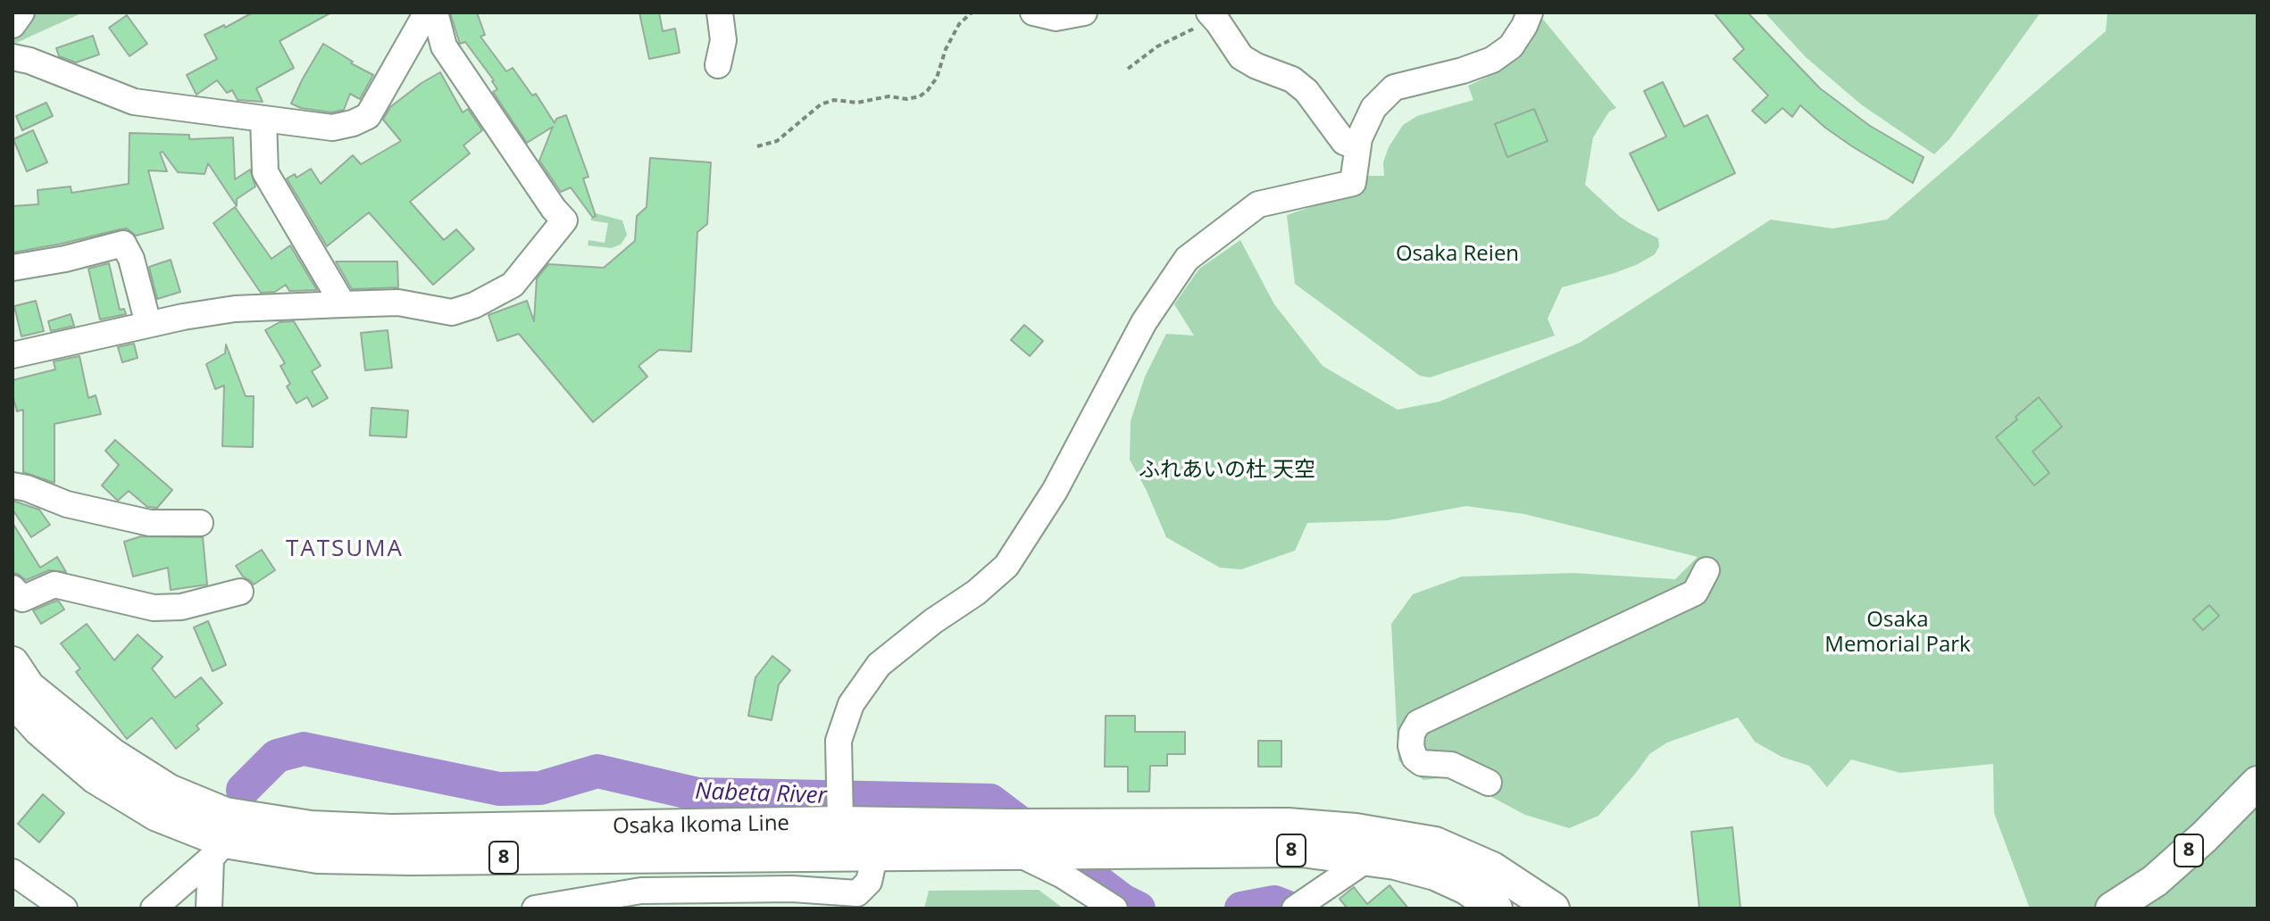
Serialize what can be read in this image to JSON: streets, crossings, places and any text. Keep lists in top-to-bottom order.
{
  "streets": {
    "main road": ["Osaka Ikoma Line", "8"]
  },
  "districts": ["TATSUMA"],
  "water": ["Nabeta River"],
  "parks": ["Osaka Reien", "ふれあいの杜 天空", "Osaka Memorial Park"]
}
